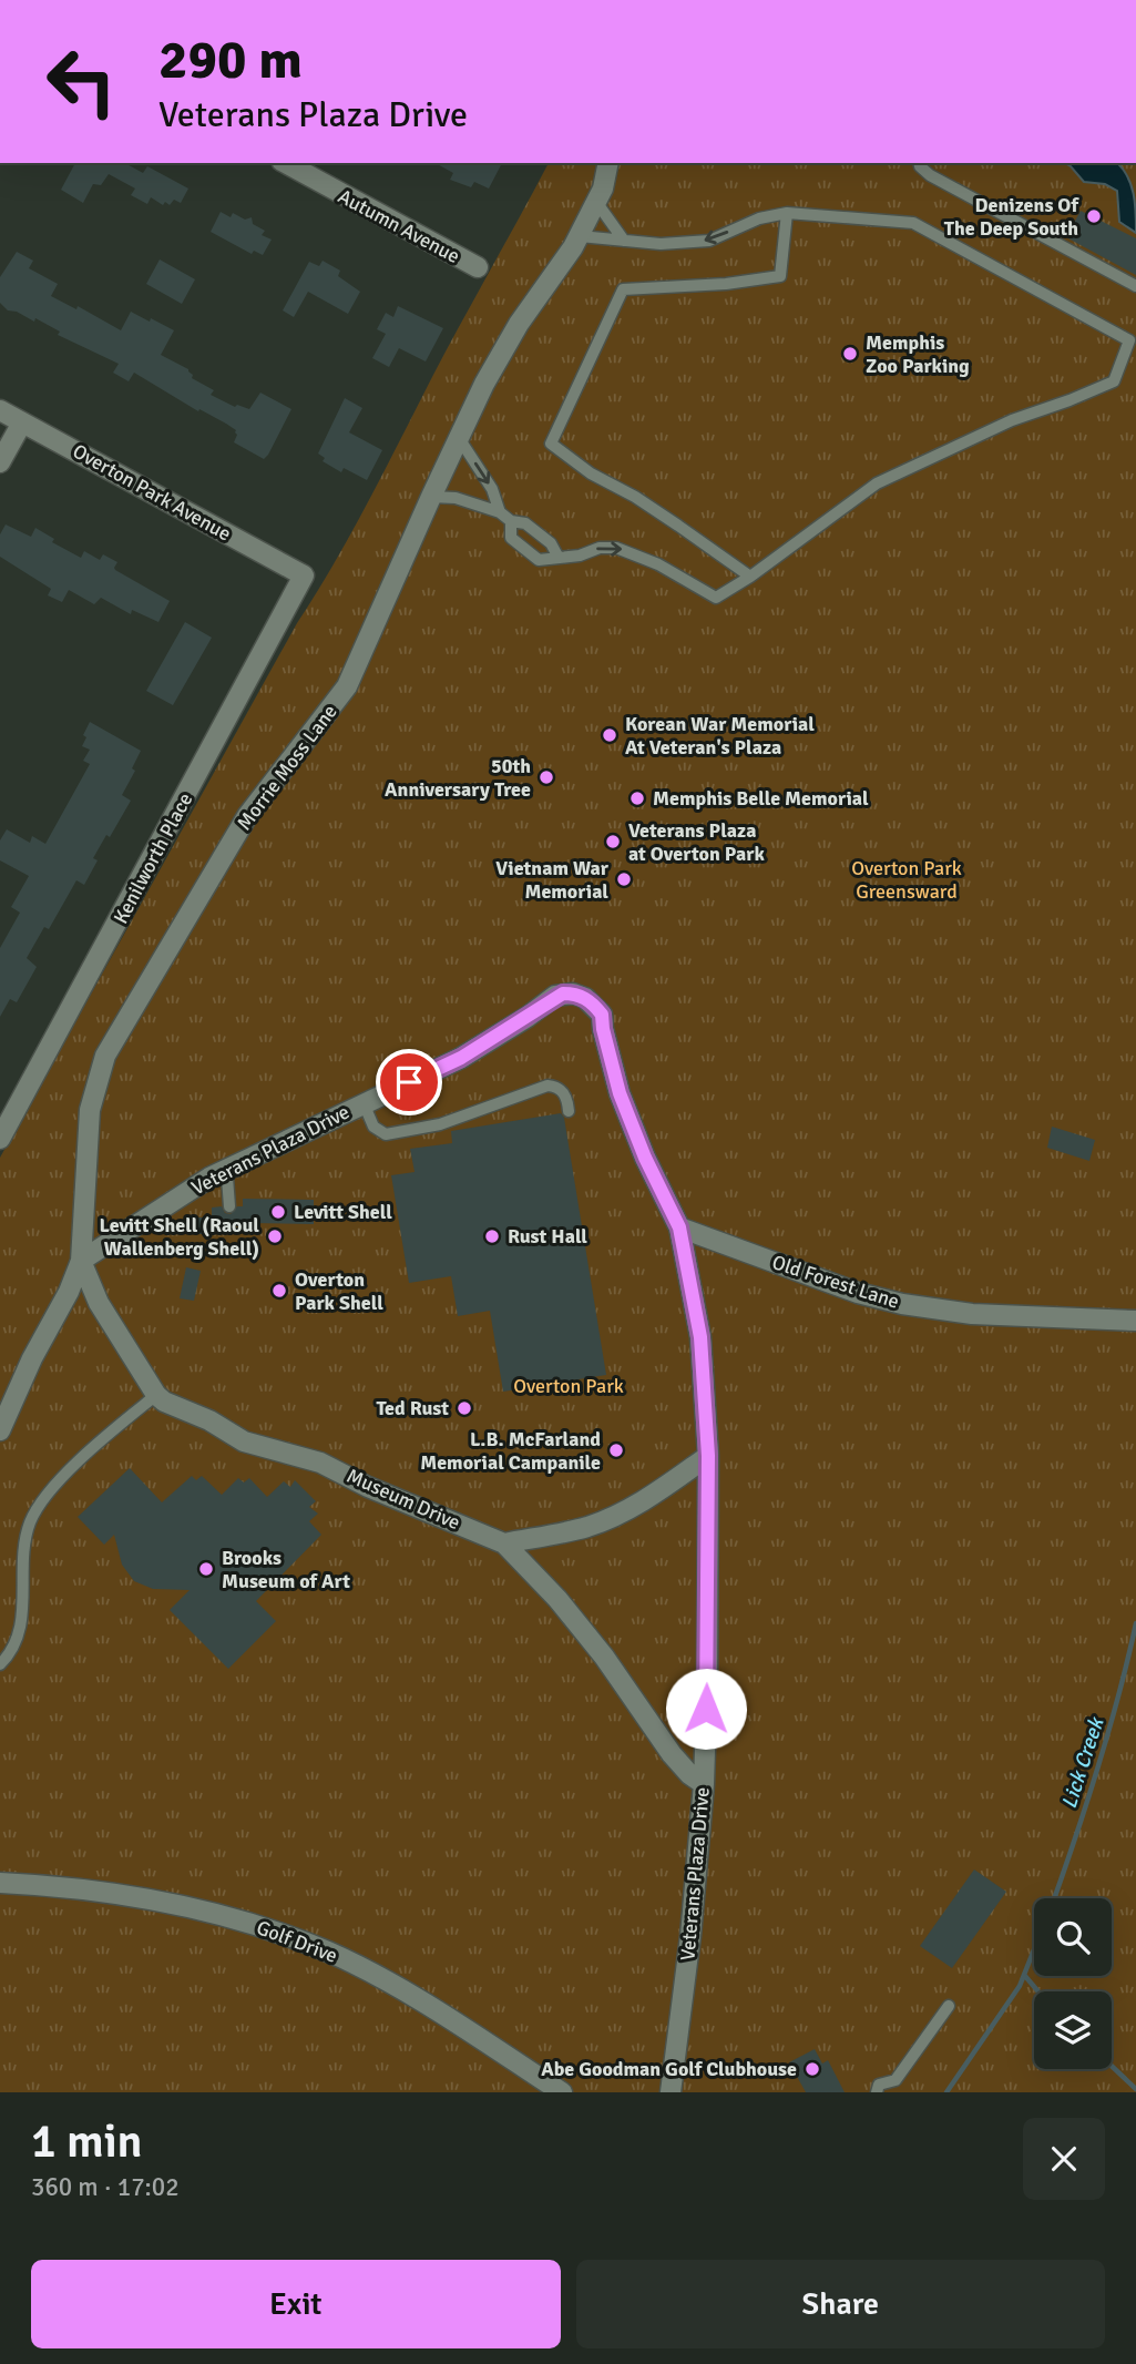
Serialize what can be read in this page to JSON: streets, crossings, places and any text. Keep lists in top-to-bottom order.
{
  "streets": {
    "street": [
      "Autumn Avenue",
      "Overton Park Avenue",
      "Morrie Moss Lane",
      "Kenilworth Place",
      "Veterans Plaza Drive",
      "Old Forest Lane",
      "Museum Drive",
      "Golf Drive"
    ]
  },
  "crossings": [
    ["Overton Park Avenue", "Kenilworth Place"],
    ["Morrie Moss Lane", "Veterans Plaza Drive"],
    ["Veterans Plaza Drive", "Old Forest Lane"],
    ["Veterans Plaza Drive", "Museum Drive"]
  ],
  "water": ["Lick Creek"],
  "parks": ["Overton Park Greensward", "Overton Park"],
  "places": [
    "Denizens Of The Deep South",
    "Memphis Zoo Parking",
    "Korean War Memorial At Veteran's Plaza",
    "50th Anniversary Tree",
    "Memphis Belle Memorial",
    "Veterans Plaza at Overton Park",
    "Vietnam War Memorial",
    "Levitt Shell",
    "Levitt Shell (Raoul Wallenberg Shell)",
    "Rust Hall",
    "Overton Park Shell",
    "Ted Rust",
    "L.B. McFarland Memorial Campanile",
    "Brooks Museum of Art",
    "Abe Goodman Golf Clubhouse"
  ],
  "page": {
    "turn": ["290 m", "Veterans Plaza Drive"],
    "heading": ["1 min", "360 m · 17:02"],
    "buttons": ["Exit", "Share"]
  }
}
